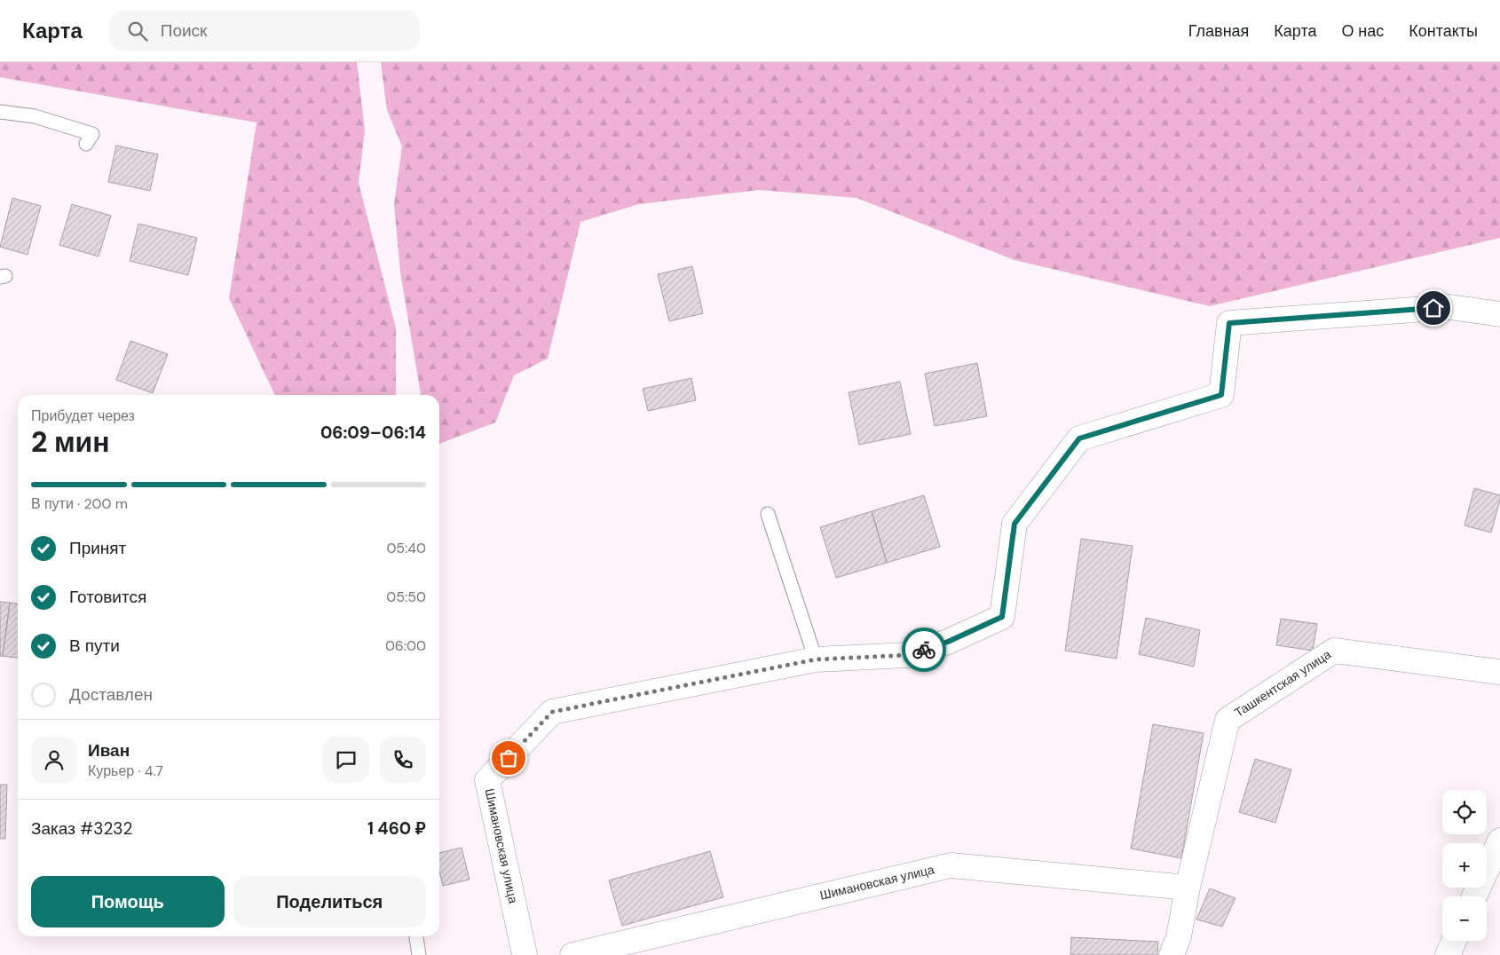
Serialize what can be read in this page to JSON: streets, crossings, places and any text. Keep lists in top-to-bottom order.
{
  "streets": {
    "street": ["Ташкентская улица", "Шимановская улица"]
  },
  "crossings": [
    ["Ташкентская улица", "Шимановская улица"]
  ],
  "page": {
    "header": "Карта",
    "search": "Поиск",
    "nav": [
      "Главная",
      "Карта",
      "О нас",
      "Контакты"
    ],
    "heading": ["2 мин", "Прибудет через", "06:09–06:14"],
    "panel": [
      "Иван",
      "Курьер · 4.7",
      "Заказ #3232",
      "1 460 ₽"
    ],
    "bar": "В пути · 200 m",
    "list": [
      ["Принят", "05:40"],
      ["Готовится", "05:50"],
      ["В пути", "06:00"],
      "Доставлен"
    ],
    "map_buttons": ["+", "−"],
    "buttons": ["Помощь", "Поделиться"]
  }
}
